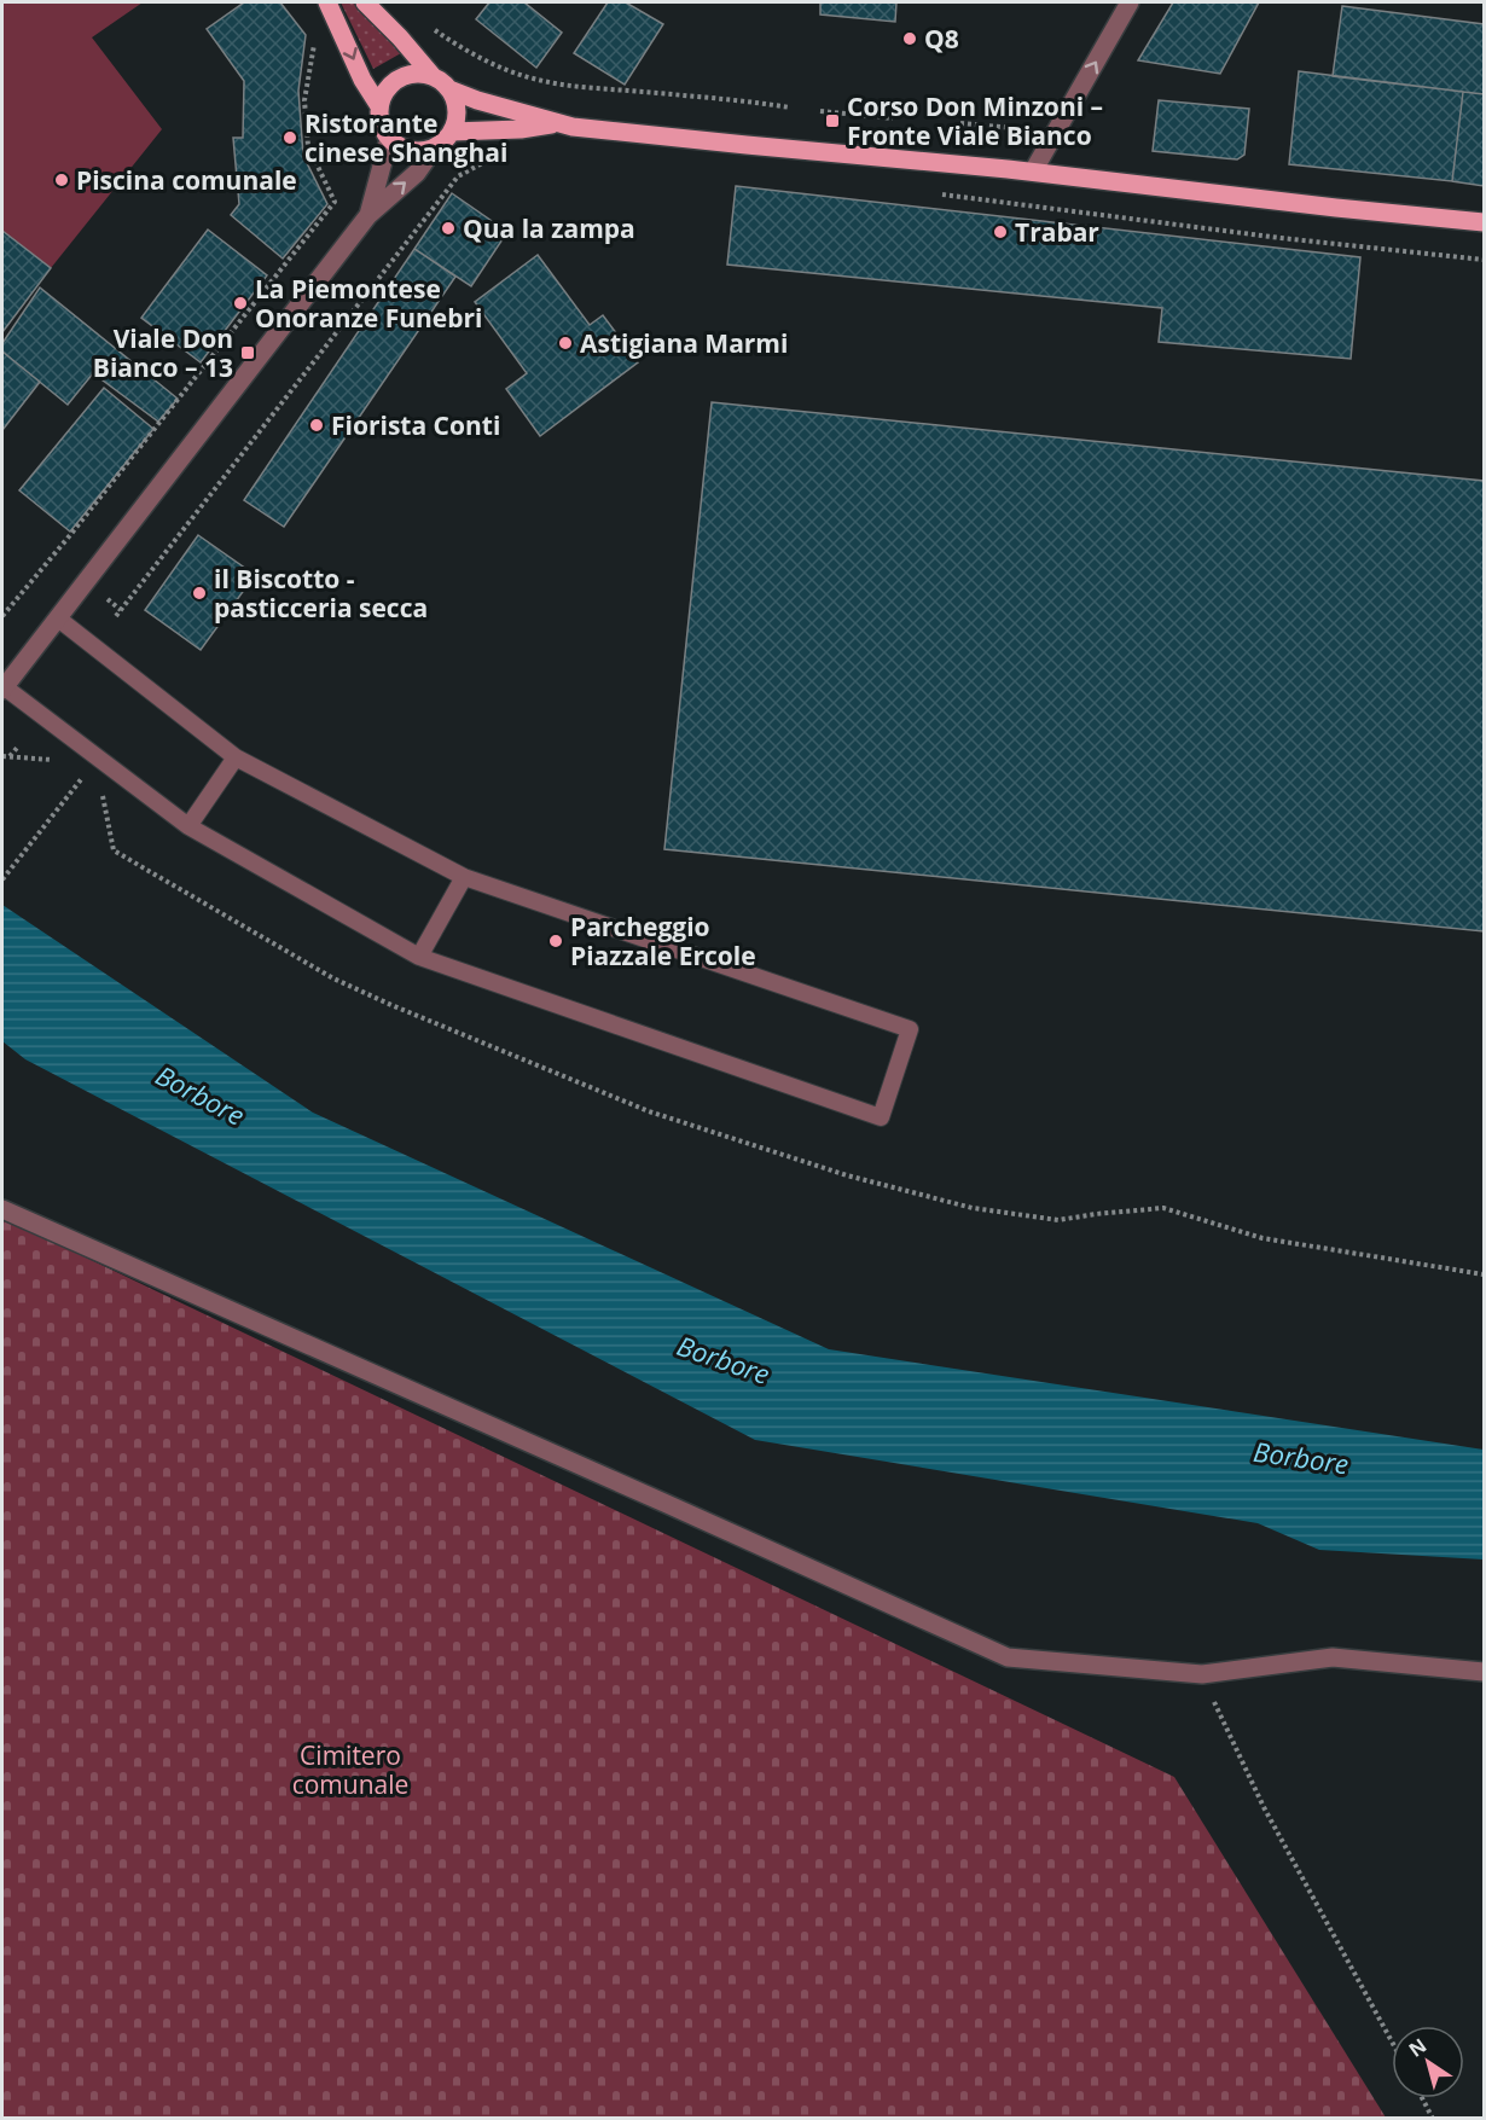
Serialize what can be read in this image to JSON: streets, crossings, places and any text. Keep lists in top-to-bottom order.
{
  "water": ["Borbore"],
  "parks": ["Cimitero comunale"],
  "places": {
    "other": [
      "Q8",
      "Ristorante cinese Shanghai",
      "Piscina comunale",
      "Qua la zampa",
      "Trabar",
      "La Piemontese Onoranze Funebri",
      "Astigiana Marmi",
      "Fiorista Conti",
      "il Biscotto - pasticceria secca",
      "Parcheggio Piazzale Ercole"
    ],
    "transit": ["Corso Don Minzoni – Fronte Viale Bianco", "Viale Don Bianco – 13"]
  },
  "north": "top left"
}
